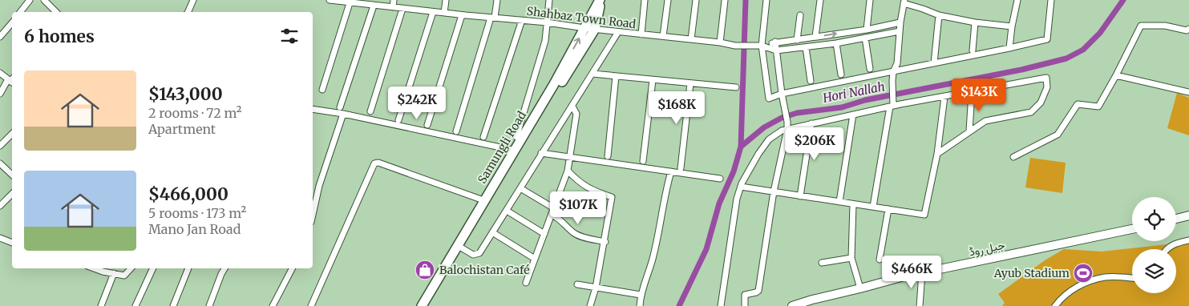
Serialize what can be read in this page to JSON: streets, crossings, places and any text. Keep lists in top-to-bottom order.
{
  "streets": {
    "main road": ["Samungli Road", "جیل روڈ"],
    "street": ["Shahbaz Town Road"]
  },
  "crossings": [
    ["Shahbaz Town Road", "Samungli Road"]
  ],
  "water": ["Hori Nallah"],
  "places": {
    "shop": ["Balochistan Café"],
    "sports": ["Ayub Stadium"]
  },
  "page": {
    "heading": "6 homes",
    "list": [
      {
        "name": "$143,000",
        "note": "2 rooms · 72 m² · Apartment"
      },
      {
        "name": "$466,000",
        "note": "5 rooms · 173 m² · Mano Jan Road"
      }
    ],
    "price": [
      "$143K",
      "$242K",
      "$168K",
      "$206K",
      "$107K",
      "$466K"
    ]
  }
}
